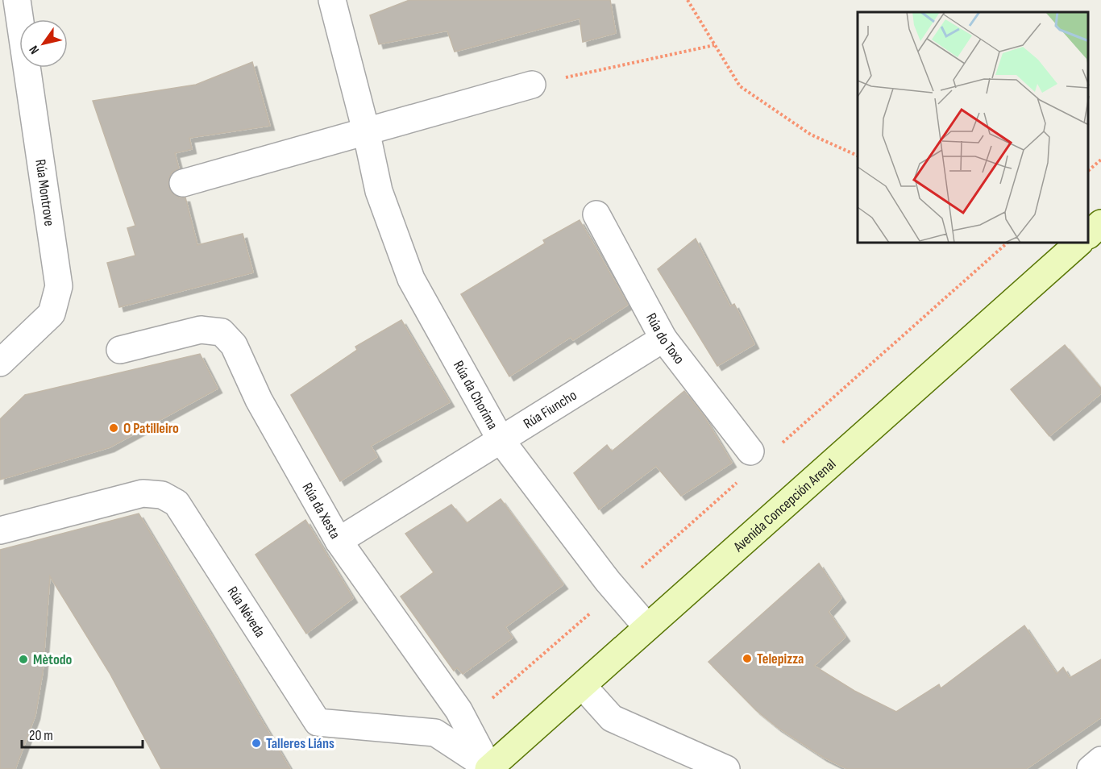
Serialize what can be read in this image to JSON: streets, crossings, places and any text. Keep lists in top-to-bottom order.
{
  "streets": {
    "main road": ["Avenida Concepción Arenal"],
    "street": [
      "Rúa Montrove",
      "Rúa do Toxo",
      "Rúa da Chorima",
      "Rúa Fiuncho",
      "Rúa da Xesta",
      "Rúa Néveda"
    ]
  },
  "crossings": [
    ["Rúa do Toxo", "Rúa Fiuncho"],
    ["Rúa da Chorima", "Rúa Fiuncho"],
    ["Rúa da Chorima", "Avenida Concepción Arenal"],
    ["Rúa Fiuncho", "Rúa da Xesta"],
    ["Avenida Concepción Arenal", "Rúa da Xesta"],
    ["Avenida Concepción Arenal", "Rúa Néveda"],
    ["Rúa da Xesta", "Rúa Néveda"]
  ],
  "places": [
    "O Patilleiro",
    "Telepizza",
    "Mètodo",
    "Talleres Liáns"
  ],
  "scale_bar": "20 m",
  "north": "bottom left"
}
